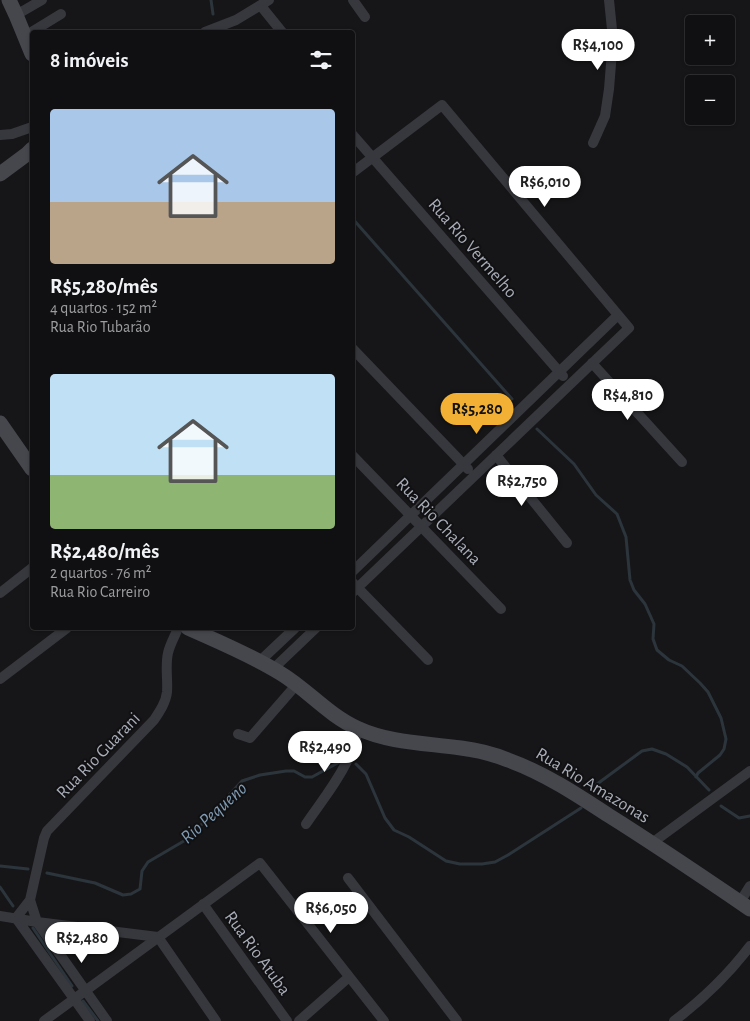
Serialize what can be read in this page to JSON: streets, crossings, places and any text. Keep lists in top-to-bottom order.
{
  "streets": {
    "street": [
      "Rua Rio Vermelho",
      "Rua Rio Chalana",
      "Rua Rio Guarani",
      "Rua Rio Amazonas",
      "Rua Rio Atuba"
    ]
  },
  "water": ["Rio Pequeno"],
  "page": {
    "map_buttons": ["+", "−"],
    "price": [
      "R$4,100",
      "R$6,010",
      "R$4,810",
      "R$5,280",
      "R$2,750",
      "R$2,490",
      "R$6,050",
      "R$2,480"
    ],
    "heading": "8 imóveis",
    "list": [
      {
        "name": "R$5,280/mês",
        "note": "4 quartos · 152 m² · Rua Rio Tubarão"
      },
      {
        "name": "R$2,480/mês",
        "note": "2 quartos · 76 m² · Rua Rio Carreiro"
      }
    ]
  }
}
